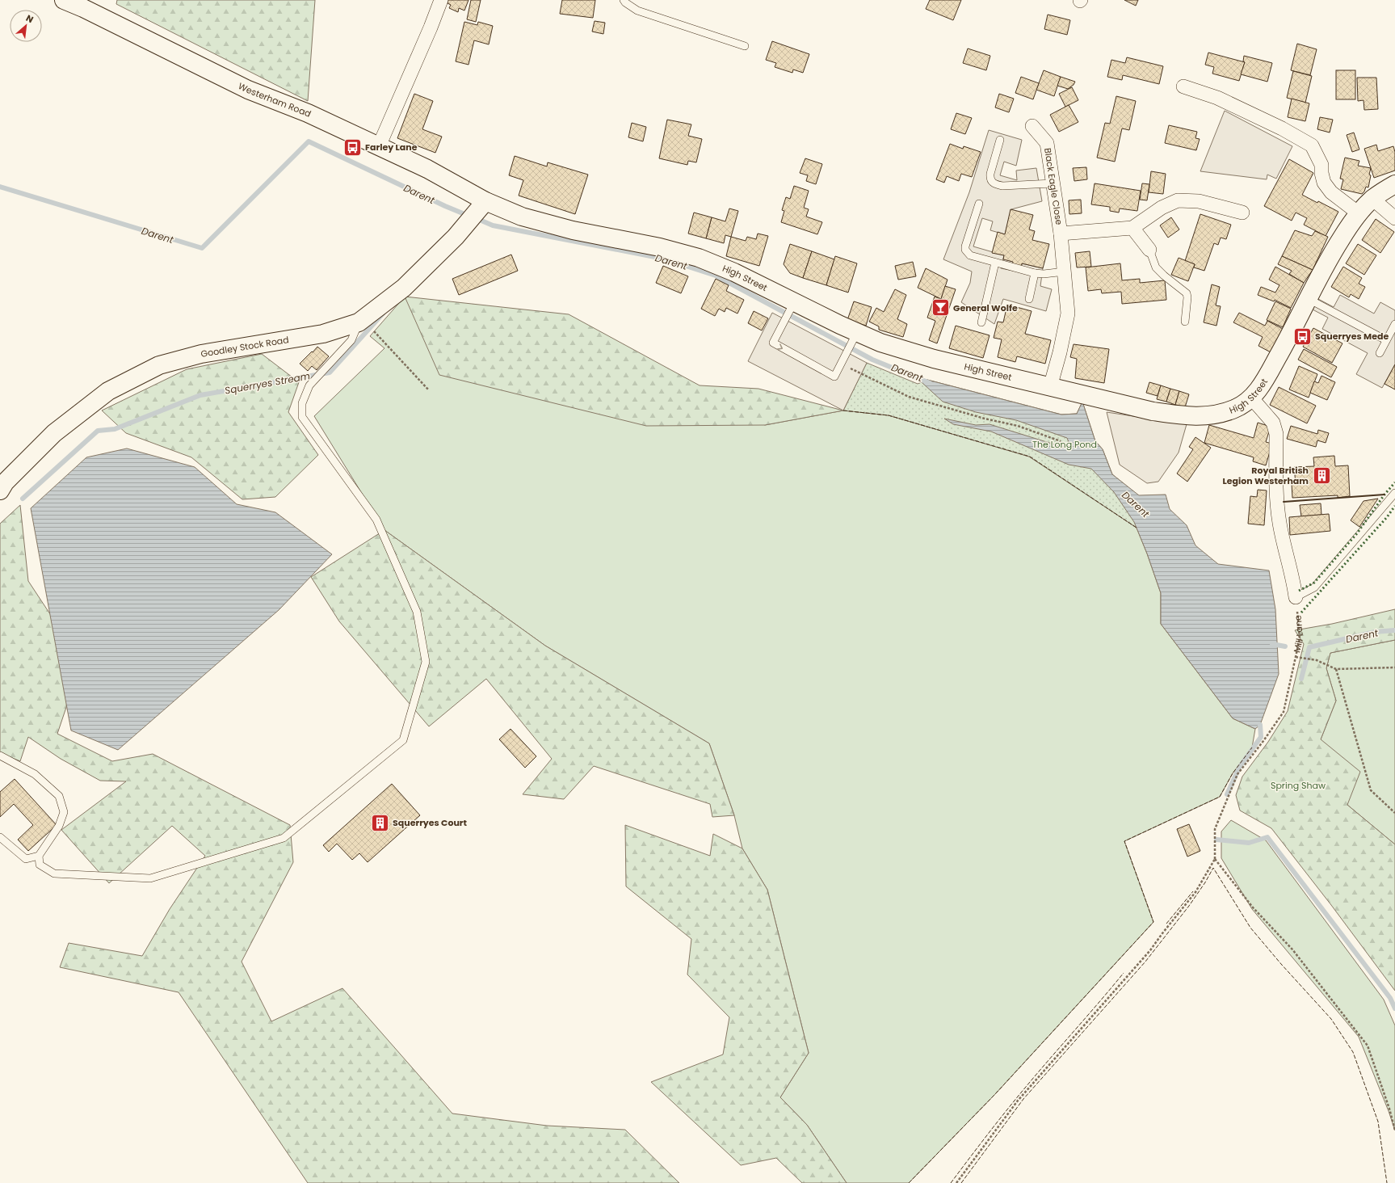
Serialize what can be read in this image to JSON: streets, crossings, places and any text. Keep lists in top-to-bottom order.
{
  "streets": {
    "main road": ["Westerham Road", "High Street", "Goodley Stock Road"],
    "street": ["Black Eagle Close"],
    "path": ["Mill Lane"]
  },
  "crossings": [
    ["Westerham Road", "High Street"],
    ["Westerham Road", "Goodley Stock Road"],
    ["Black Eagle Close", "High Street"],
    ["High Street", "Goodley Stock Road"]
  ],
  "water": ["Darent", "Squerryes Stream"],
  "parks": ["The Long Pond", "Spring Shaw"],
  "places": {
    "bus stop": ["Farley Lane", "Squerryes Mede"],
    "bar": ["General Wolfe"],
    "building": ["Royal British Legion Westerham", "Squerryes Court"]
  },
  "north": "top right"
}
